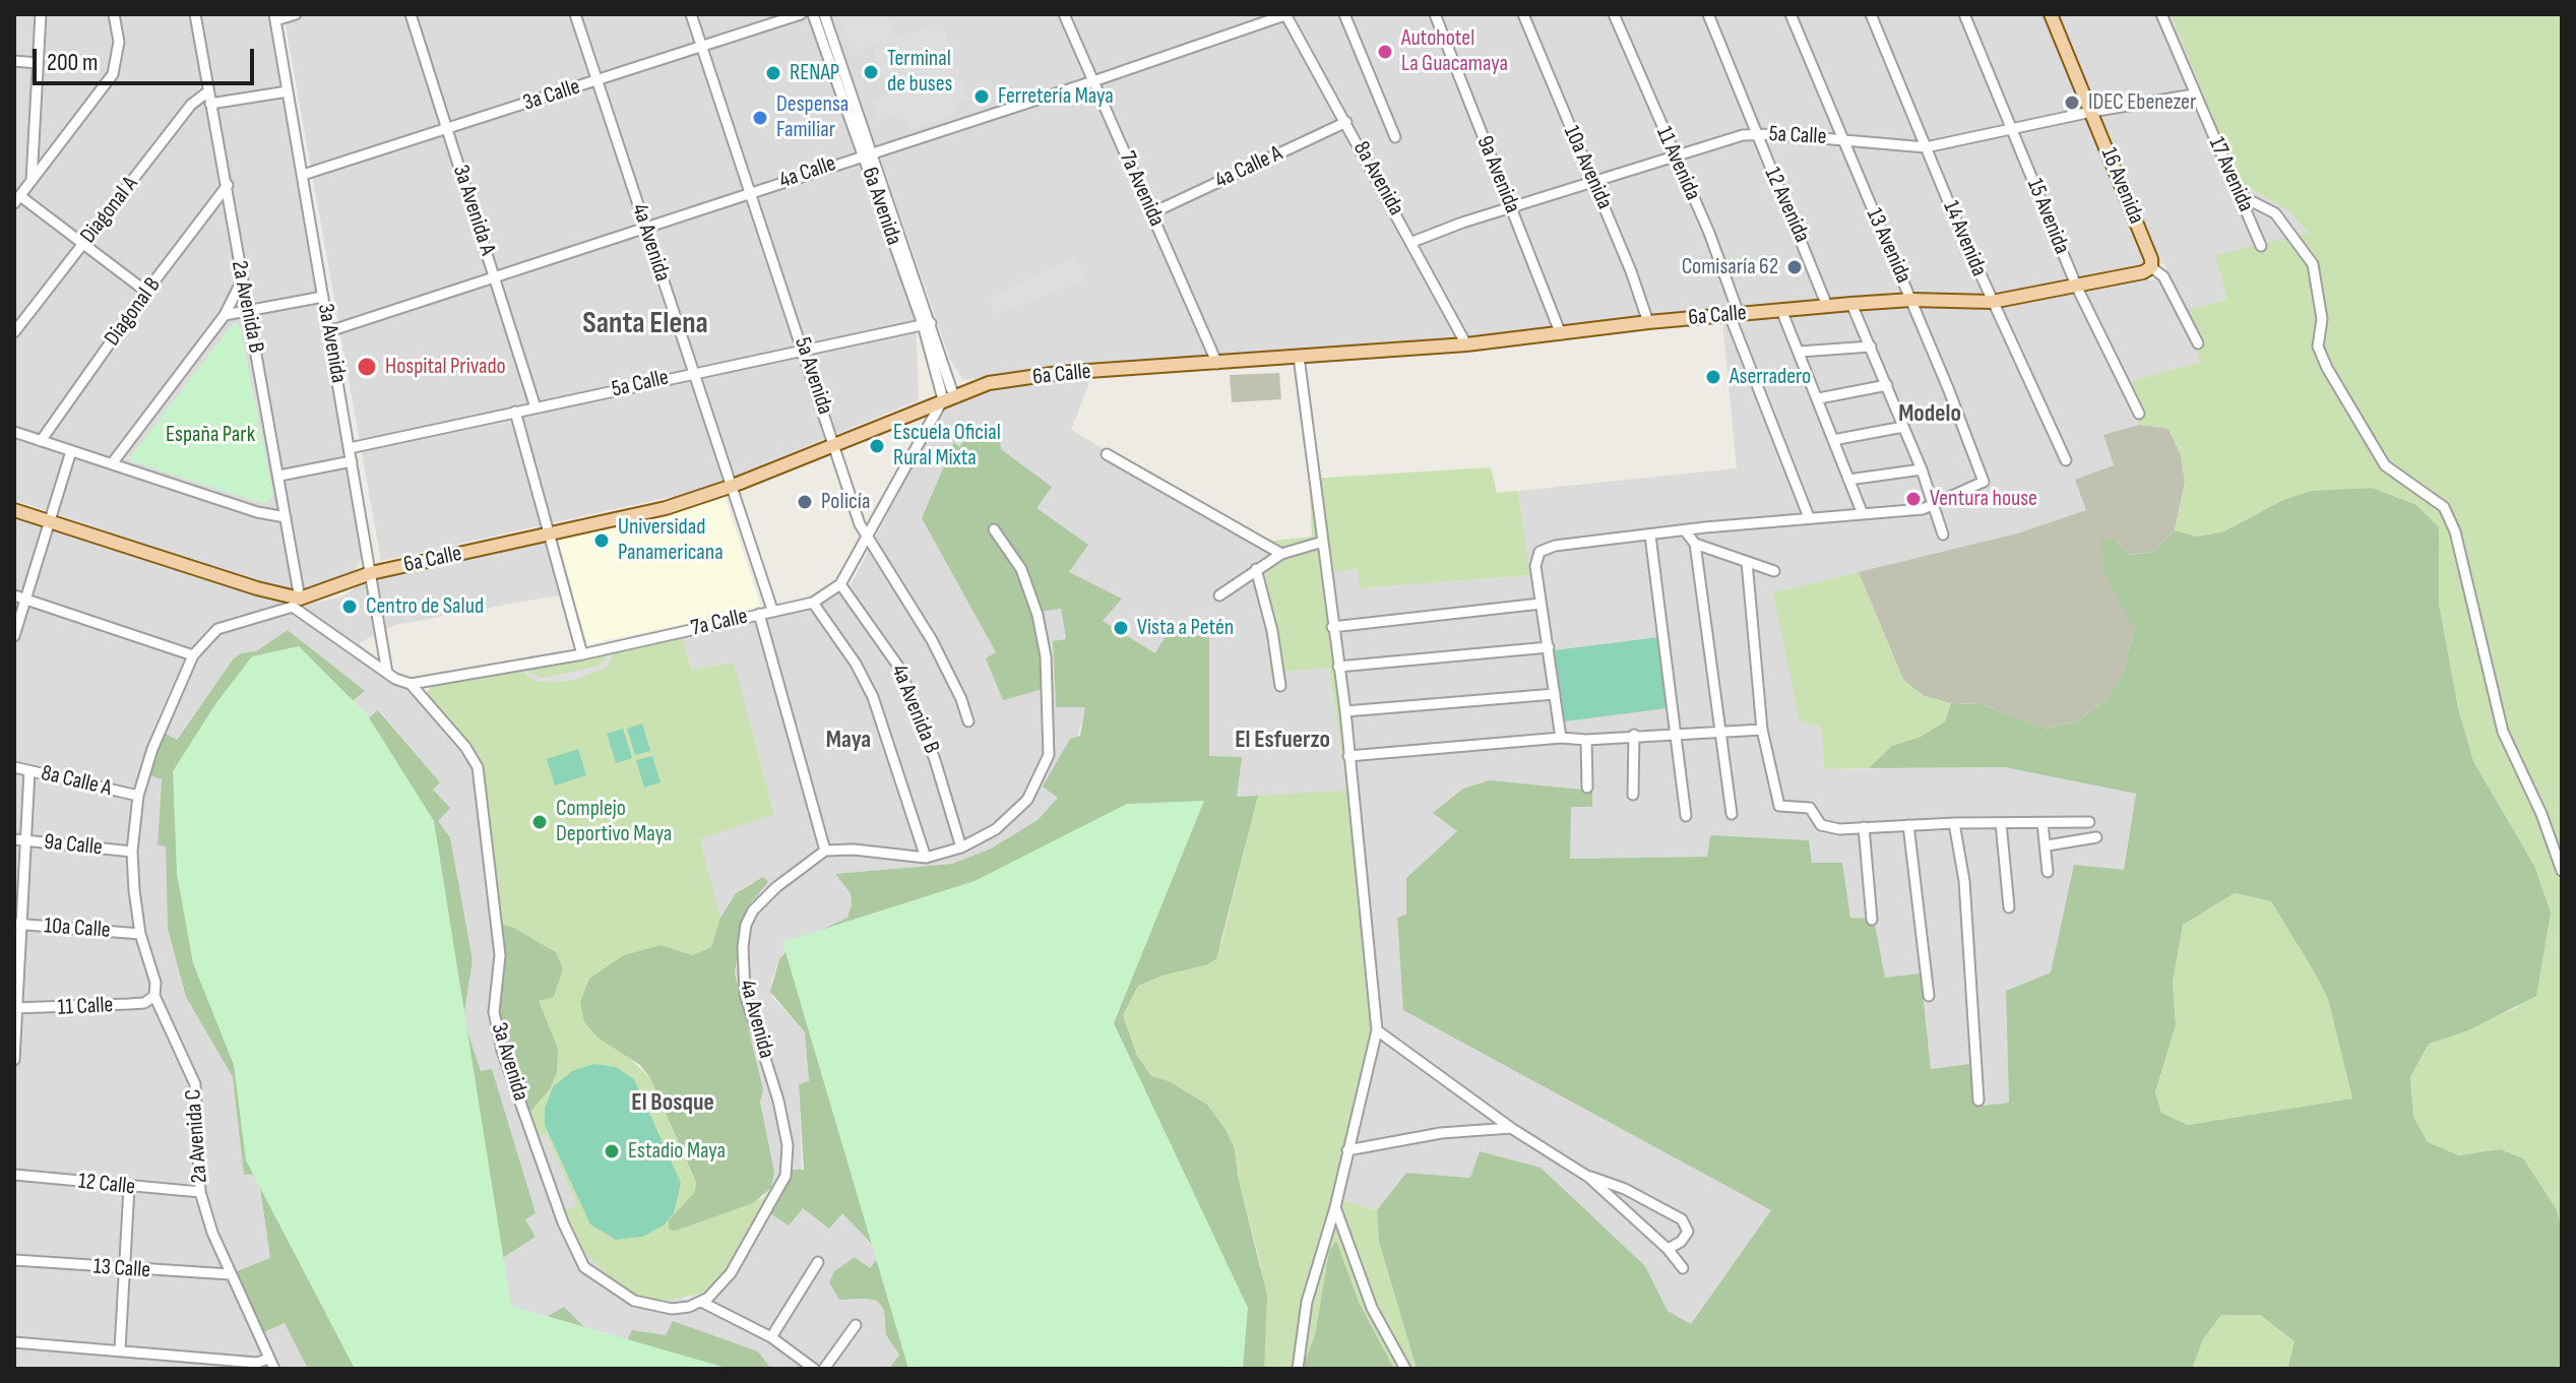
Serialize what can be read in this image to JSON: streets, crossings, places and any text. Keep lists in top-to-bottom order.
{
  "streets": {
    "main road": ["16 Avenida", "6a Calle"],
    "street": [
      "3a Calle",
      "5a Calle",
      "11 Avenida",
      "4a Calle A",
      "10a Avenida",
      "4a Calle",
      "9a Avenida",
      "17 Avenida",
      "8a Avenida",
      "7a Avenida",
      "12 Avenida",
      "6a Avenida",
      "Diagonal A",
      "3a Avenida A",
      "15 Avenida",
      "14 Avenida",
      "4a Avenida",
      "13 Avenida",
      "2a Avenida B",
      "Diagonal B",
      "3a Avenida",
      "5a Avenida",
      "7a Calle",
      "4a Avenida B",
      "8a Calle A",
      "9a Calle",
      "10a Calle",
      "11 Calle",
      "2a Avenida C",
      "12 Calle",
      "13 Calle"
    ]
  },
  "crossings": [
    ["3a Calle", "3a Avenida A"],
    ["3a Calle", "4a Avenida"],
    ["3a Calle", "3a Avenida"],
    ["3a Calle", "5a Avenida"],
    ["5a Calle", "11 Avenida"],
    ["5a Calle", "10a Avenida"],
    ["5a Calle", "9a Avenida"],
    ["5a Calle", "17 Avenida"],
    ["5a Calle", "8a Avenida"],
    ["5a Calle", "16 Avenida"],
    ["5a Calle", "12 Avenida"],
    ["5a Calle", "6a Avenida"],
    ["5a Calle", "3a Avenida A"],
    ["5a Calle", "15 Avenida"],
    ["5a Calle", "14 Avenida"],
    ["5a Calle", "4a Avenida"],
    ["5a Calle", "13 Avenida"],
    ["5a Calle", "3a Avenida"],
    ["5a Calle", "5a Avenida"],
    ["11 Avenida", "6a Calle"],
    ["4a Calle A", "8a Avenida"],
    ["4a Calle A", "7a Avenida"],
    ["10a Avenida", "6a Calle"],
    ["4a Calle", "8a Avenida"],
    ["4a Calle", "7a Avenida"],
    ["4a Calle", "6a Avenida"],
    ["4a Calle", "3a Avenida A"],
    ["4a Calle", "4a Avenida"],
    ["4a Calle", "3a Avenida"],
    ["4a Calle", "5a Avenida"],
    ["9a Avenida", "6a Calle"],
    ["8a Avenida", "6a Calle"],
    ["16 Avenida", "6a Calle"],
    ["7a Avenida", "6a Calle"],
    ["12 Avenida", "6a Calle"],
    ["6a Avenida", "6a Calle"],
    ["6a Avenida", "7a Calle"],
    ["Diagonal A", "2a Avenida B"],
    ["15 Avenida", "6a Calle"],
    ["14 Avenida", "6a Calle"],
    ["4a Avenida", "6a Calle"],
    ["4a Avenida", "3a Avenida"],
    ["4a Avenida", "7a Calle"],
    ["13 Avenida", "6a Calle"],
    ["2a Avenida B", "Diagonal B"],
    ["2a Avenida B", "6a Calle"],
    ["6a Calle", "3a Avenida"],
    ["6a Calle", "5a Avenida"],
    ["6a Calle", "7a Calle"],
    ["3a Avenida", "7a Calle"],
    ["5a Avenida", "7a Calle"],
    ["7a Calle", "4a Avenida B"],
    ["8a Calle A", "2a Avenida C"],
    ["9a Calle", "2a Avenida C"],
    ["10a Calle", "2a Avenida C"],
    ["11 Calle", "2a Avenida C"],
    ["2a Avenida C", "12 Calle"],
    ["2a Avenida C", "13 Calle"]
  ],
  "districts": [
    "Santa Elena",
    "Modelo",
    "Maya",
    "El Esfuerzo",
    "El Bosque"
  ],
  "parks": ["España Park"],
  "places": [
    "Autohotel La Guacamaya",
    "Terminal de buses",
    "RENAP",
    "Ferretería Maya",
    "IDEC Ebenezer",
    "Despensa Familiar",
    "Comisaría 62",
    "Hospital Privado",
    "Aserradero",
    "Escuela Oficial Rural Mixta",
    "Ventura house",
    "Policía",
    "Universidad Panamericana",
    "Centro de Salud",
    "Vista a Petén",
    "Complejo Deportivo Maya",
    "Estadio Maya"
  ],
  "scale_bar": "200 m"
}
